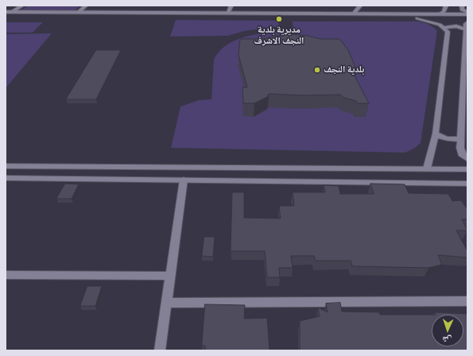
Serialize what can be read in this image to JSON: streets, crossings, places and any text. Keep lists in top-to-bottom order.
{
  "places": ["مديرية بلدية النجف الاشرف", "بلدية النجف"],
  "north": "bottom"
}
